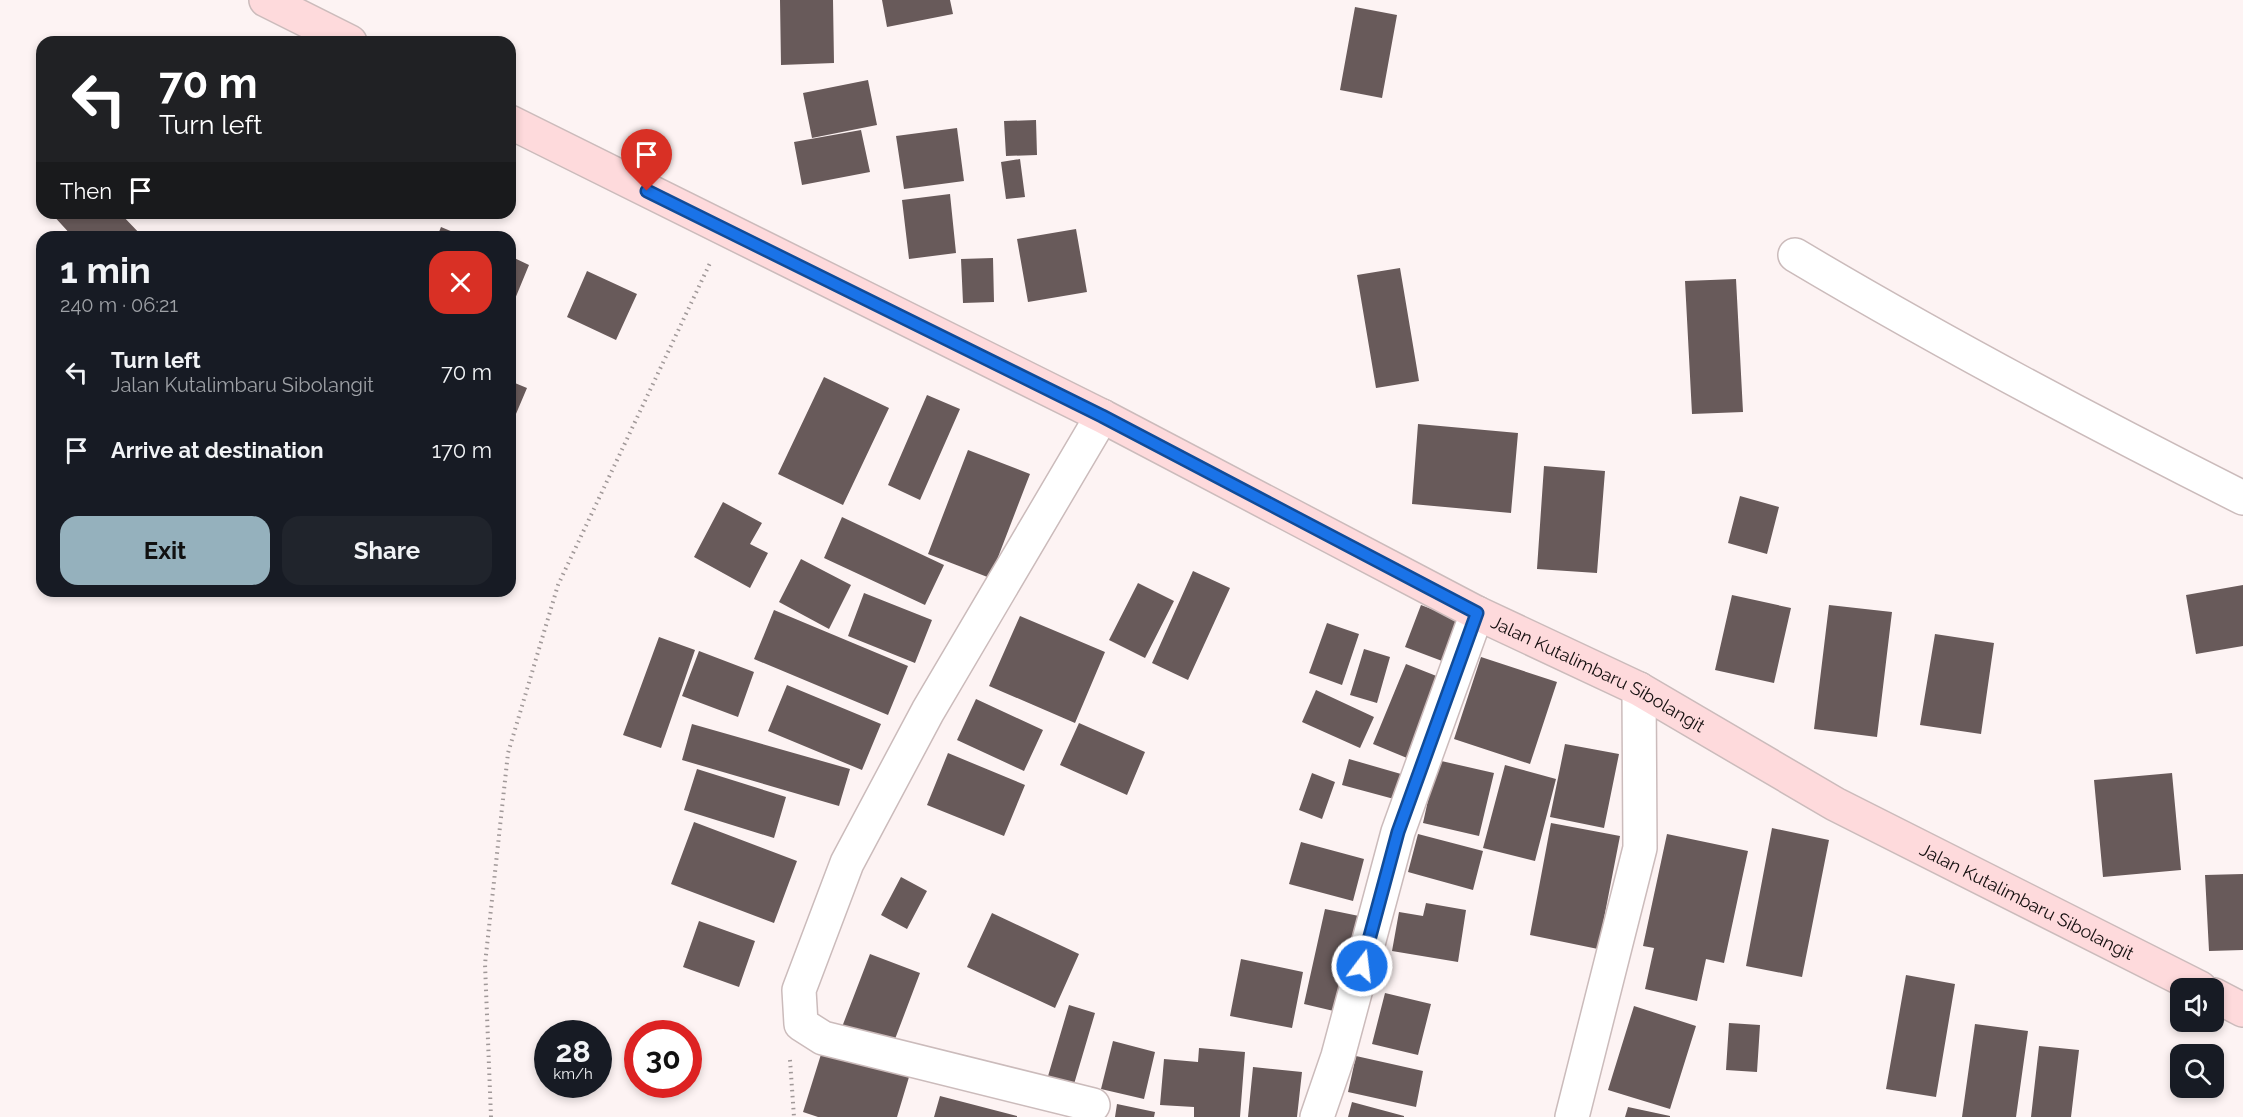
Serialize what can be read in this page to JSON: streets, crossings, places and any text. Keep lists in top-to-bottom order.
{
  "streets": {
    "street": ["Jalan Kutalimbaru Sibolangit"]
  },
  "page": {
    "turn": ["70 m", "Turn left"],
    "then": "Then",
    "heading": ["1 min", "240 m · 06:21"],
    "list": [
      {
        "name": "Turn left",
        "note": "Jalan Kutalimbaru Sibolangit",
        "value": "70 m"
      },
      {
        "name": "Arrive at destination",
        "value": "170 m"
      }
    ],
    "buttons": ["Exit", "Share"],
    "speed": "28 km/h",
    "limit": "30"
  }
}
